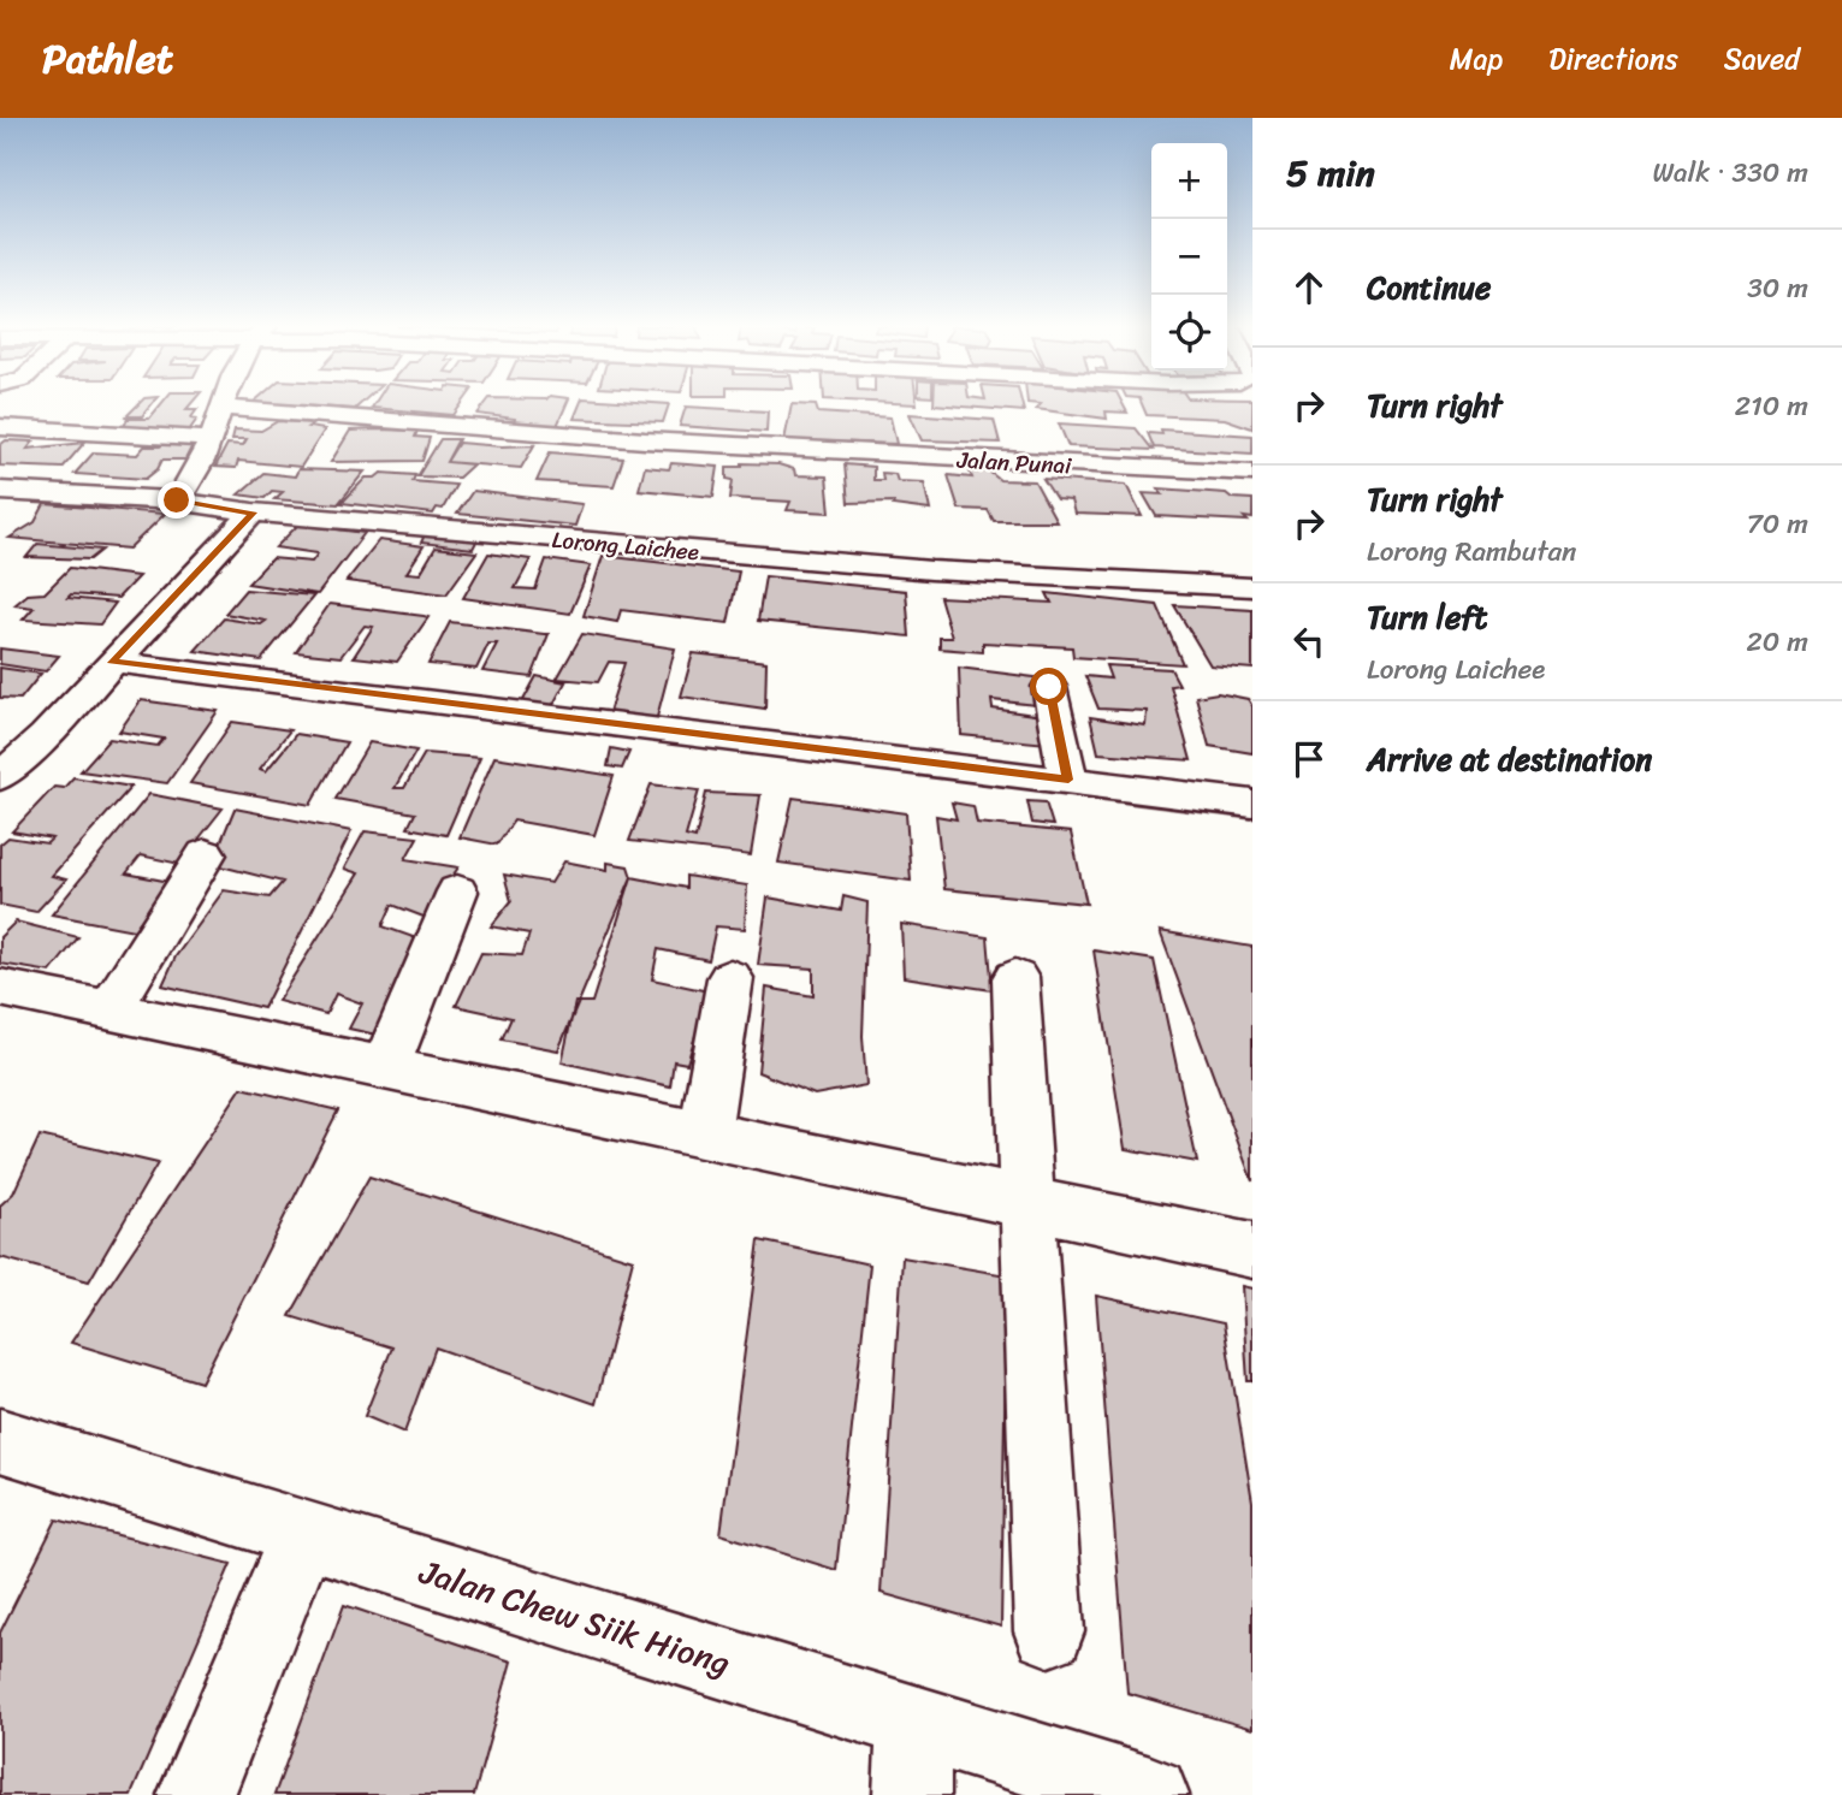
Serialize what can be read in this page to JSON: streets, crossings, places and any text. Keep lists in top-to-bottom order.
{
  "streets": {
    "street": ["Jalan Punai", "Lorong Laichee", "Jalan Chew Siik Hiong"]
  },
  "page": {
    "header": "Pathlet",
    "nav": ["Map", "Directions", "Saved"],
    "heading": ["5 min", "Walk · 330 m"],
    "map_buttons": ["+", "−"],
    "list": [
      ["Continue", "30 m"],
      ["Turn right", "210 m"],
      ["Turn right", "Lorong Rambutan", "70 m"],
      ["Turn left", "Lorong Laichee", "20 m"],
      "Arrive at destination"
    ]
  }
}
